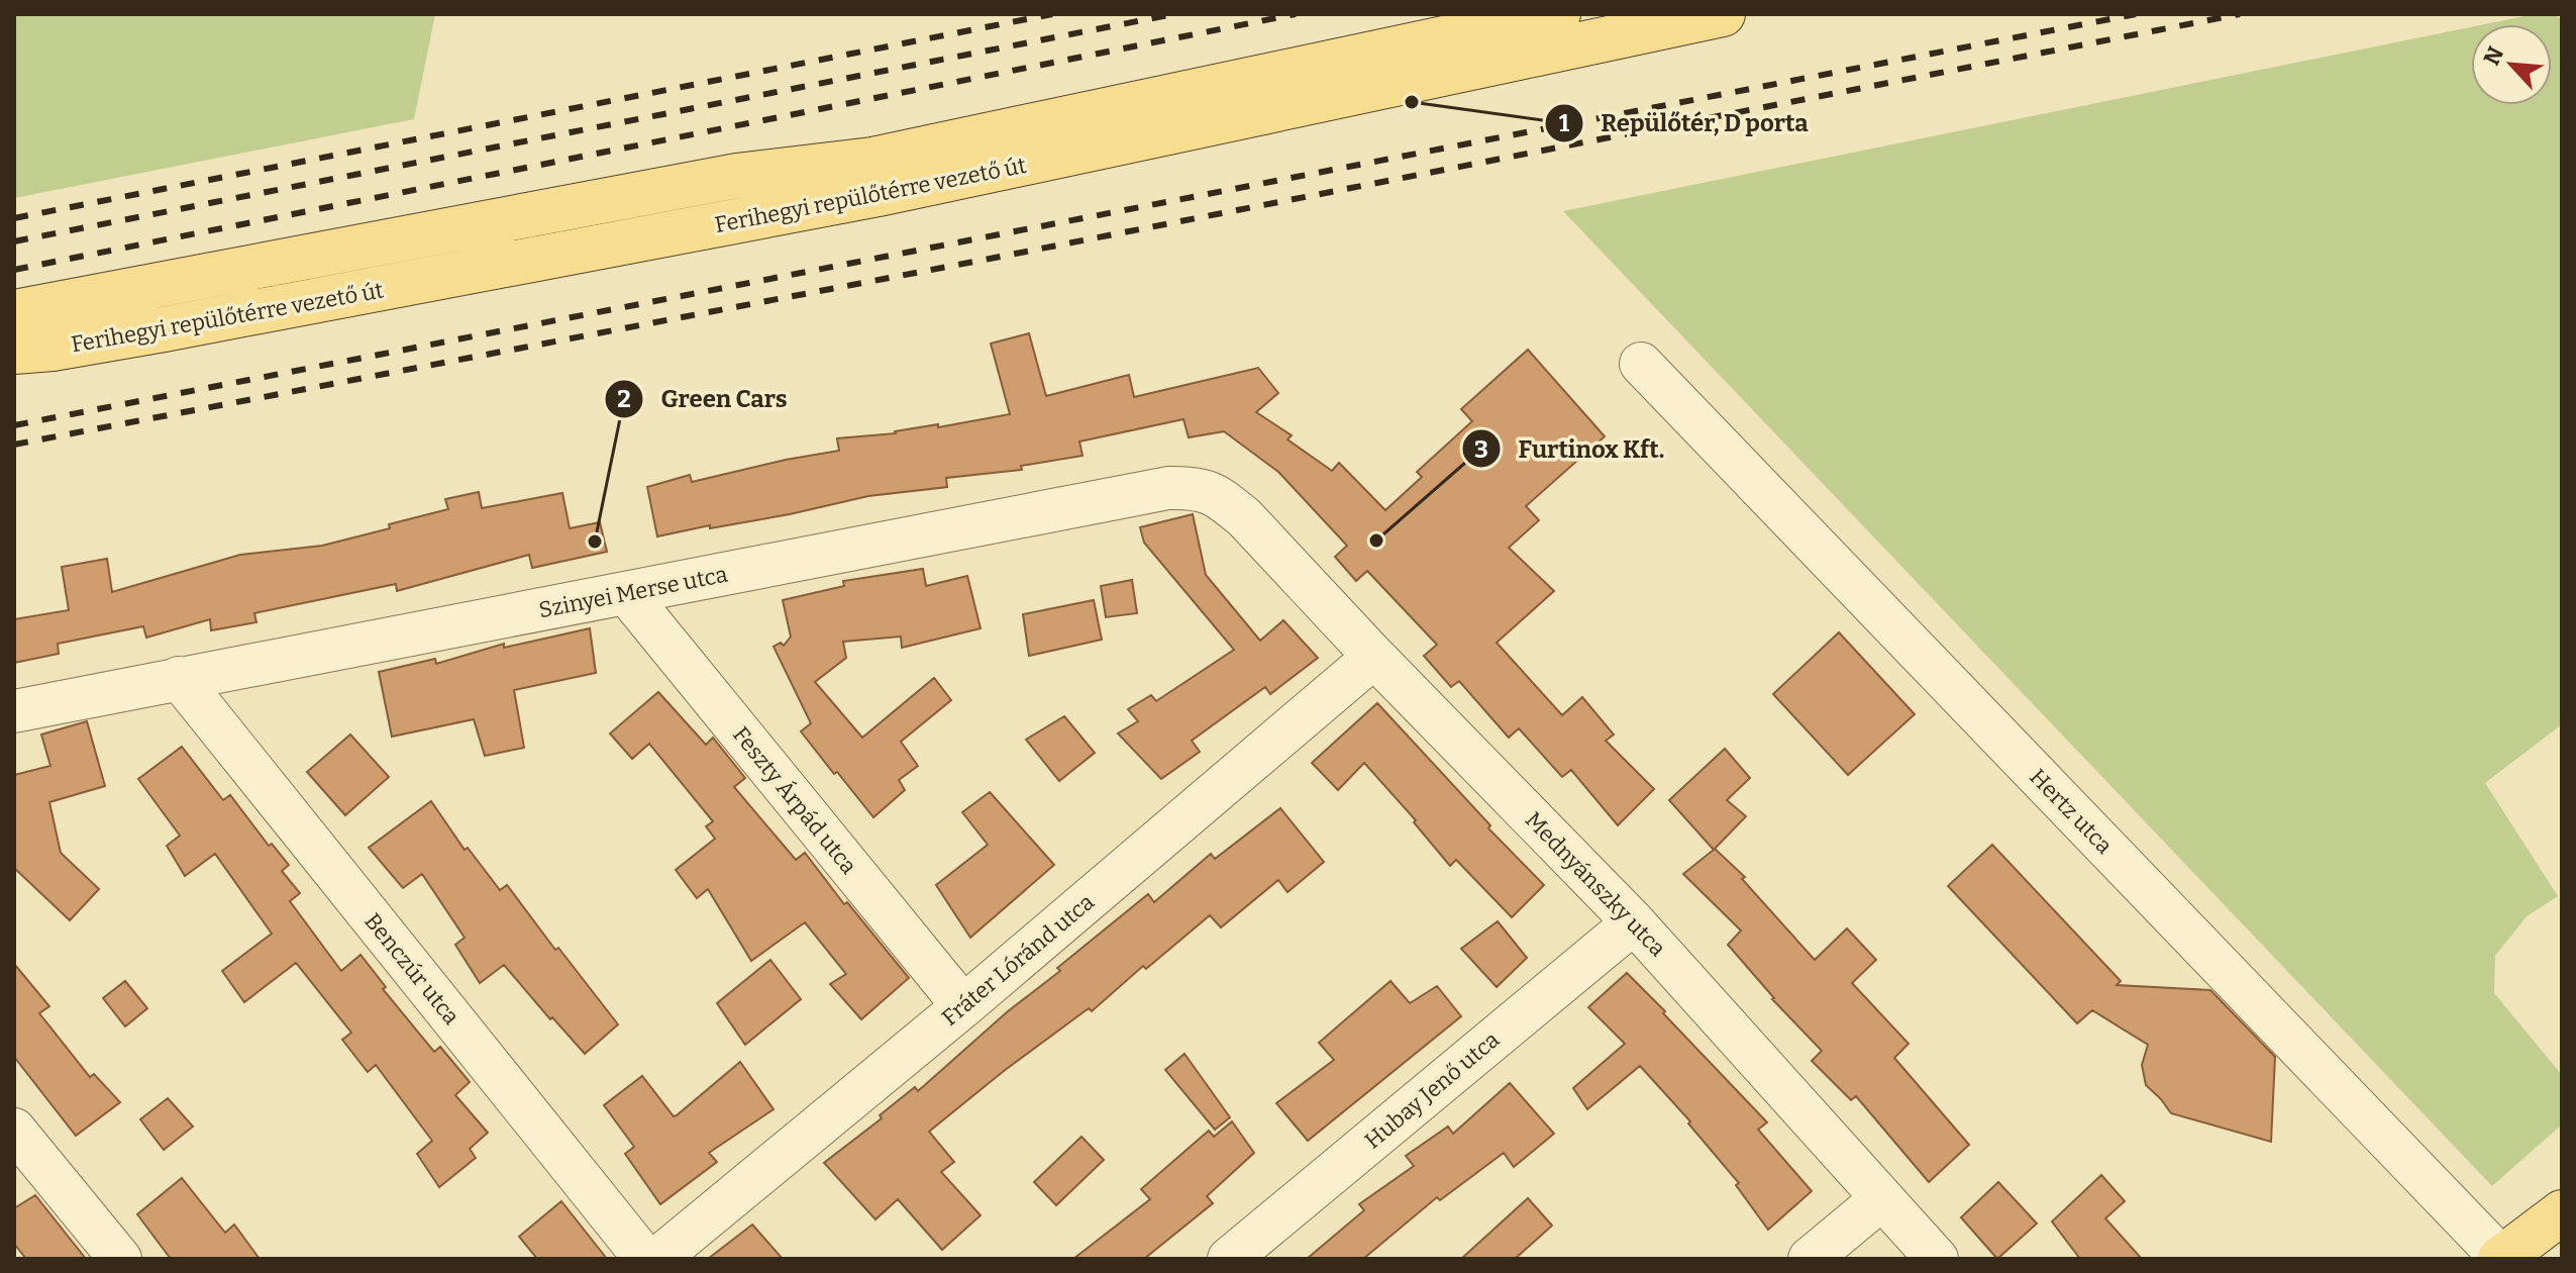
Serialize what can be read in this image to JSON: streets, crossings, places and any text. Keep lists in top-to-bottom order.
{
  "streets": {
    "main road": ["Ferihegyi repülőtérre vezető út"],
    "street": [
      "Szinyei Merse utca",
      "Feszty Árpád utca",
      "Hertz utca",
      "Mednyánszky utca",
      "Fráter Lóránd utca",
      "Benczúr utca",
      "Hubay Jenő utca"
    ]
  },
  "crossings": [
    ["Szinyei Merse utca", "Feszty Árpád utca"],
    ["Szinyei Merse utca", "Mednyánszky utca"],
    ["Szinyei Merse utca", "Benczúr utca"],
    ["Feszty Árpád utca", "Fráter Lóránd utca"],
    ["Mednyánszky utca", "Fráter Lóránd utca"],
    ["Mednyánszky utca", "Hubay Jenő utca"]
  ],
  "places": ["Repülőtér, D porta", "Furtinox Kft.", "Green Cars"],
  "north": "top left"
}
